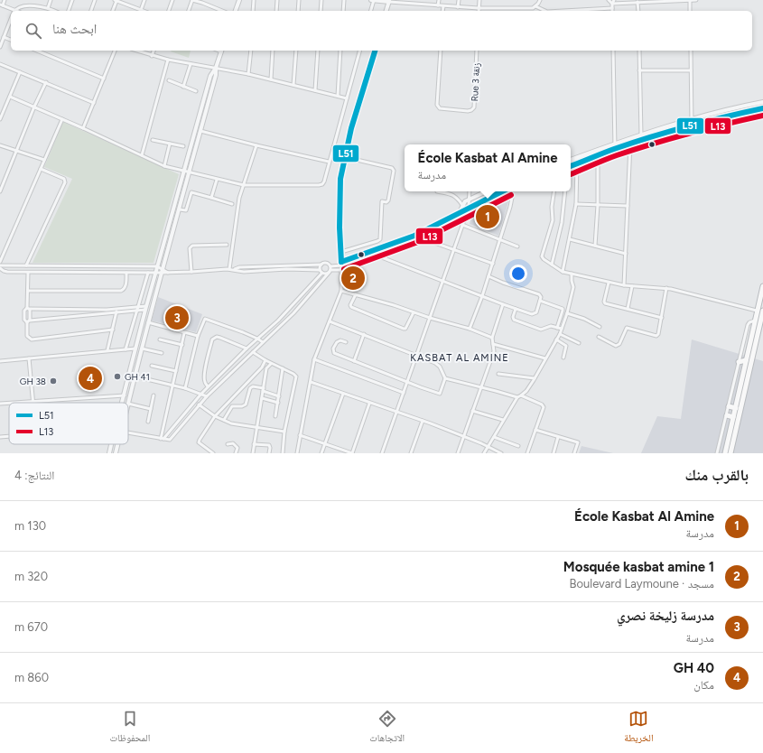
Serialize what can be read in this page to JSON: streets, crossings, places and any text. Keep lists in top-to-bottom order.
{
  "streets": {
    "street": ["Rue 3 زنقة"]
  },
  "districts": ["KASBAT AL AMINE"],
  "places": ["GH 41", "GH 38"],
  "lines": ["transit line L51", "transit line L13"],
  "legend": ["L51", "L13"],
  "page": {
    "search": "ابحث هنا",
    "popup": ["École Kasbat Al Amine", "مدرسة"],
    "pins": [
      "1",
      "2",
      "3",
      "4"
    ],
    "heading": ["بالقرب منك", "النتائج: 4"],
    "list": [
      {
        "mark": "1",
        "name": "École Kasbat Al Amine",
        "note": "مدرسة",
        "value": "130 m"
      },
      {
        "mark": "2",
        "name": "Mosquée kasbat amine 1",
        "note": "مسجد · Boulevard Laymoune",
        "value": "320 m"
      },
      {
        "mark": "3",
        "name": "مدرسة زليخة نصري",
        "note": "مدرسة",
        "value": "670 m"
      },
      {
        "mark": "4",
        "name": "GH 40",
        "note": "مكان",
        "value": "860 m"
      }
    ],
    "nav": ["الخريطة", "الاتجاهات", "المحفوظات"]
  }
}
